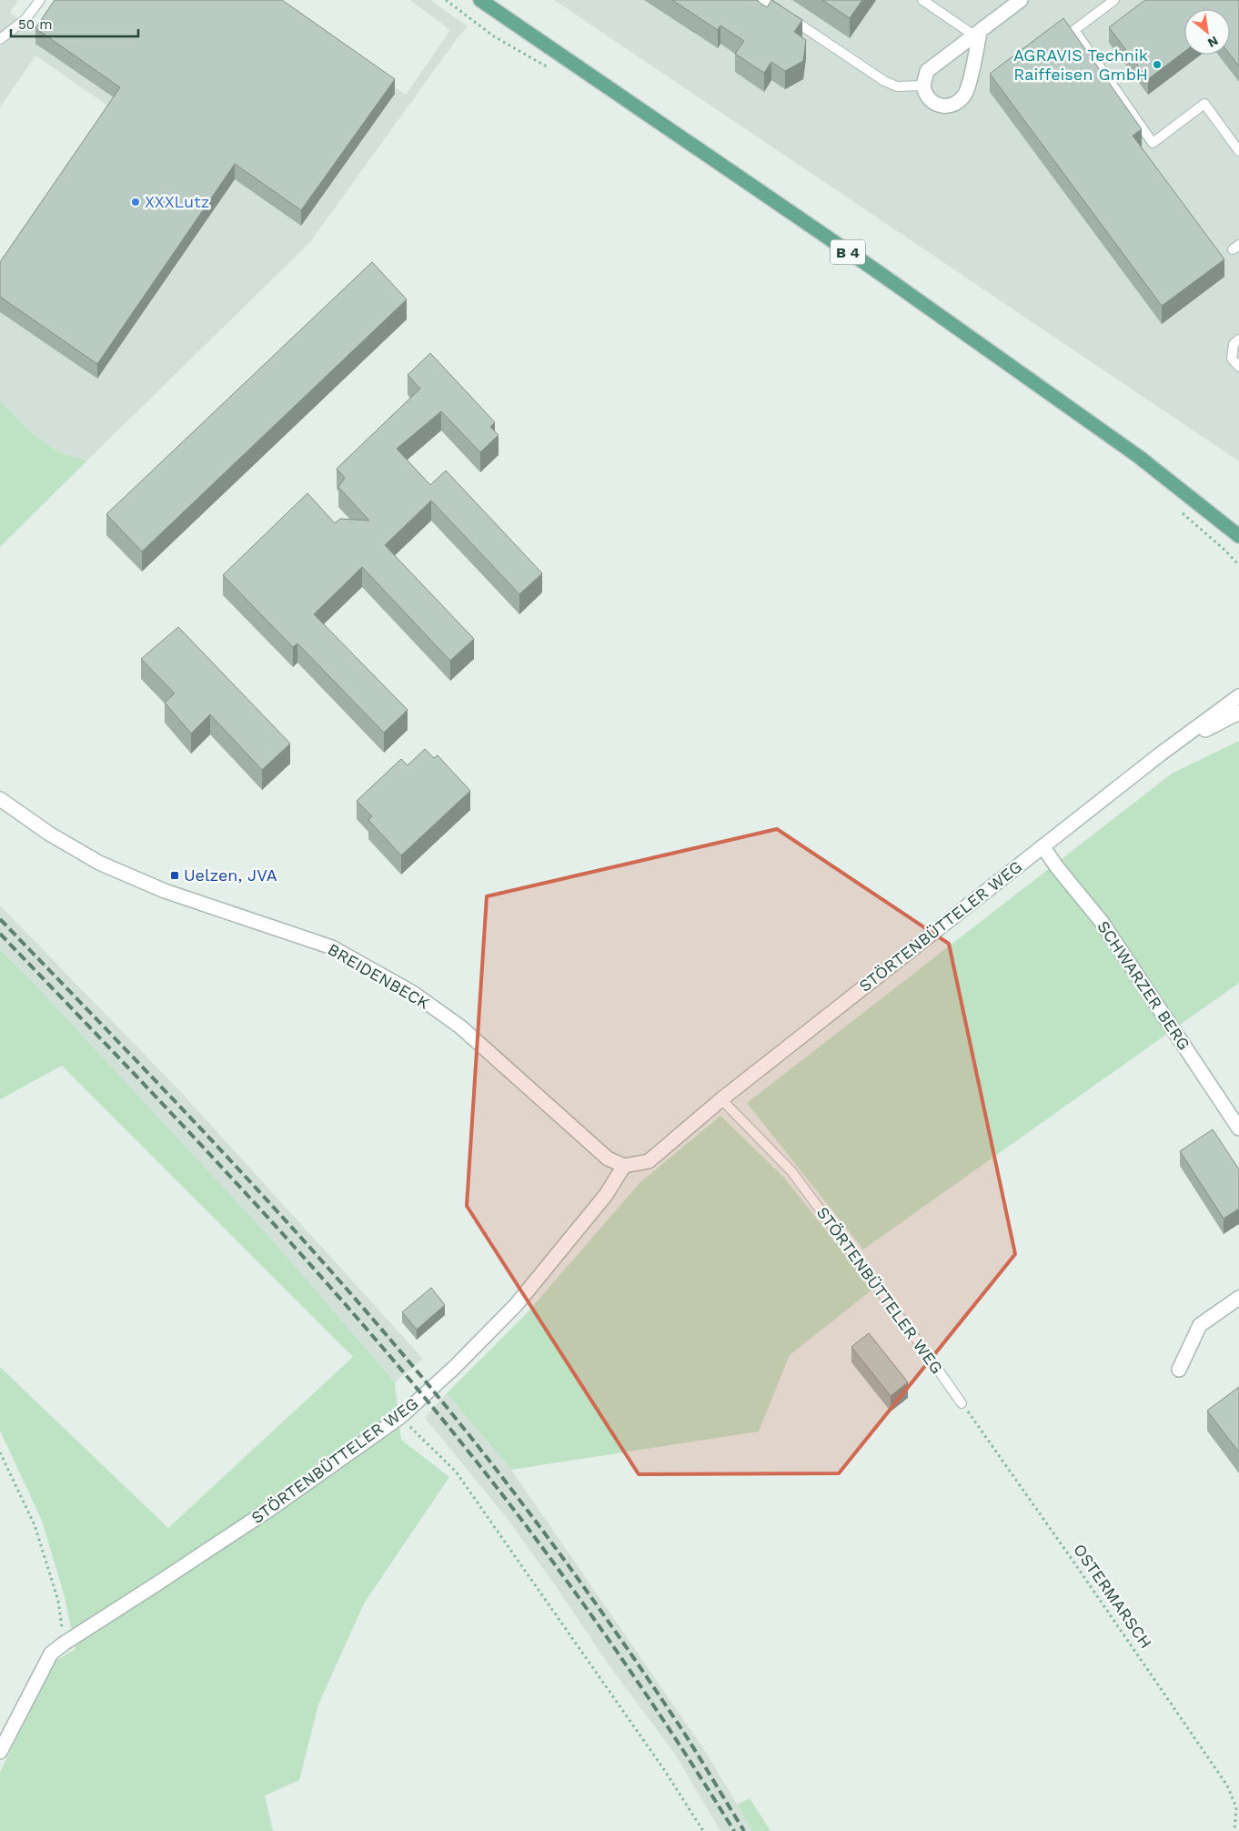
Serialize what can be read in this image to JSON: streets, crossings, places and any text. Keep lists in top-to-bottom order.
{
  "streets": {
    "main road": ["B 4"],
    "street": ["STÖRTENBÜTTELER WEG", "BREIDENBECK", "SCHWARZER BERG"],
    "path": ["OSTERMARSCH"]
  },
  "crossings": [
    ["STÖRTENBÜTTELER WEG", "BREIDENBECK"],
    ["STÖRTENBÜTTELER WEG", "SCHWARZER BERG"],
    ["STÖRTENBÜTTELER WEG", "OSTERMARSCH"]
  ],
  "places": {
    "other": ["AGRAVIS Technik Raiffeisen GmbH", "XXXLutz"],
    "transit": ["Uelzen, JVA"]
  },
  "scale_bar": "50 m",
  "north": "bottom right"
}
